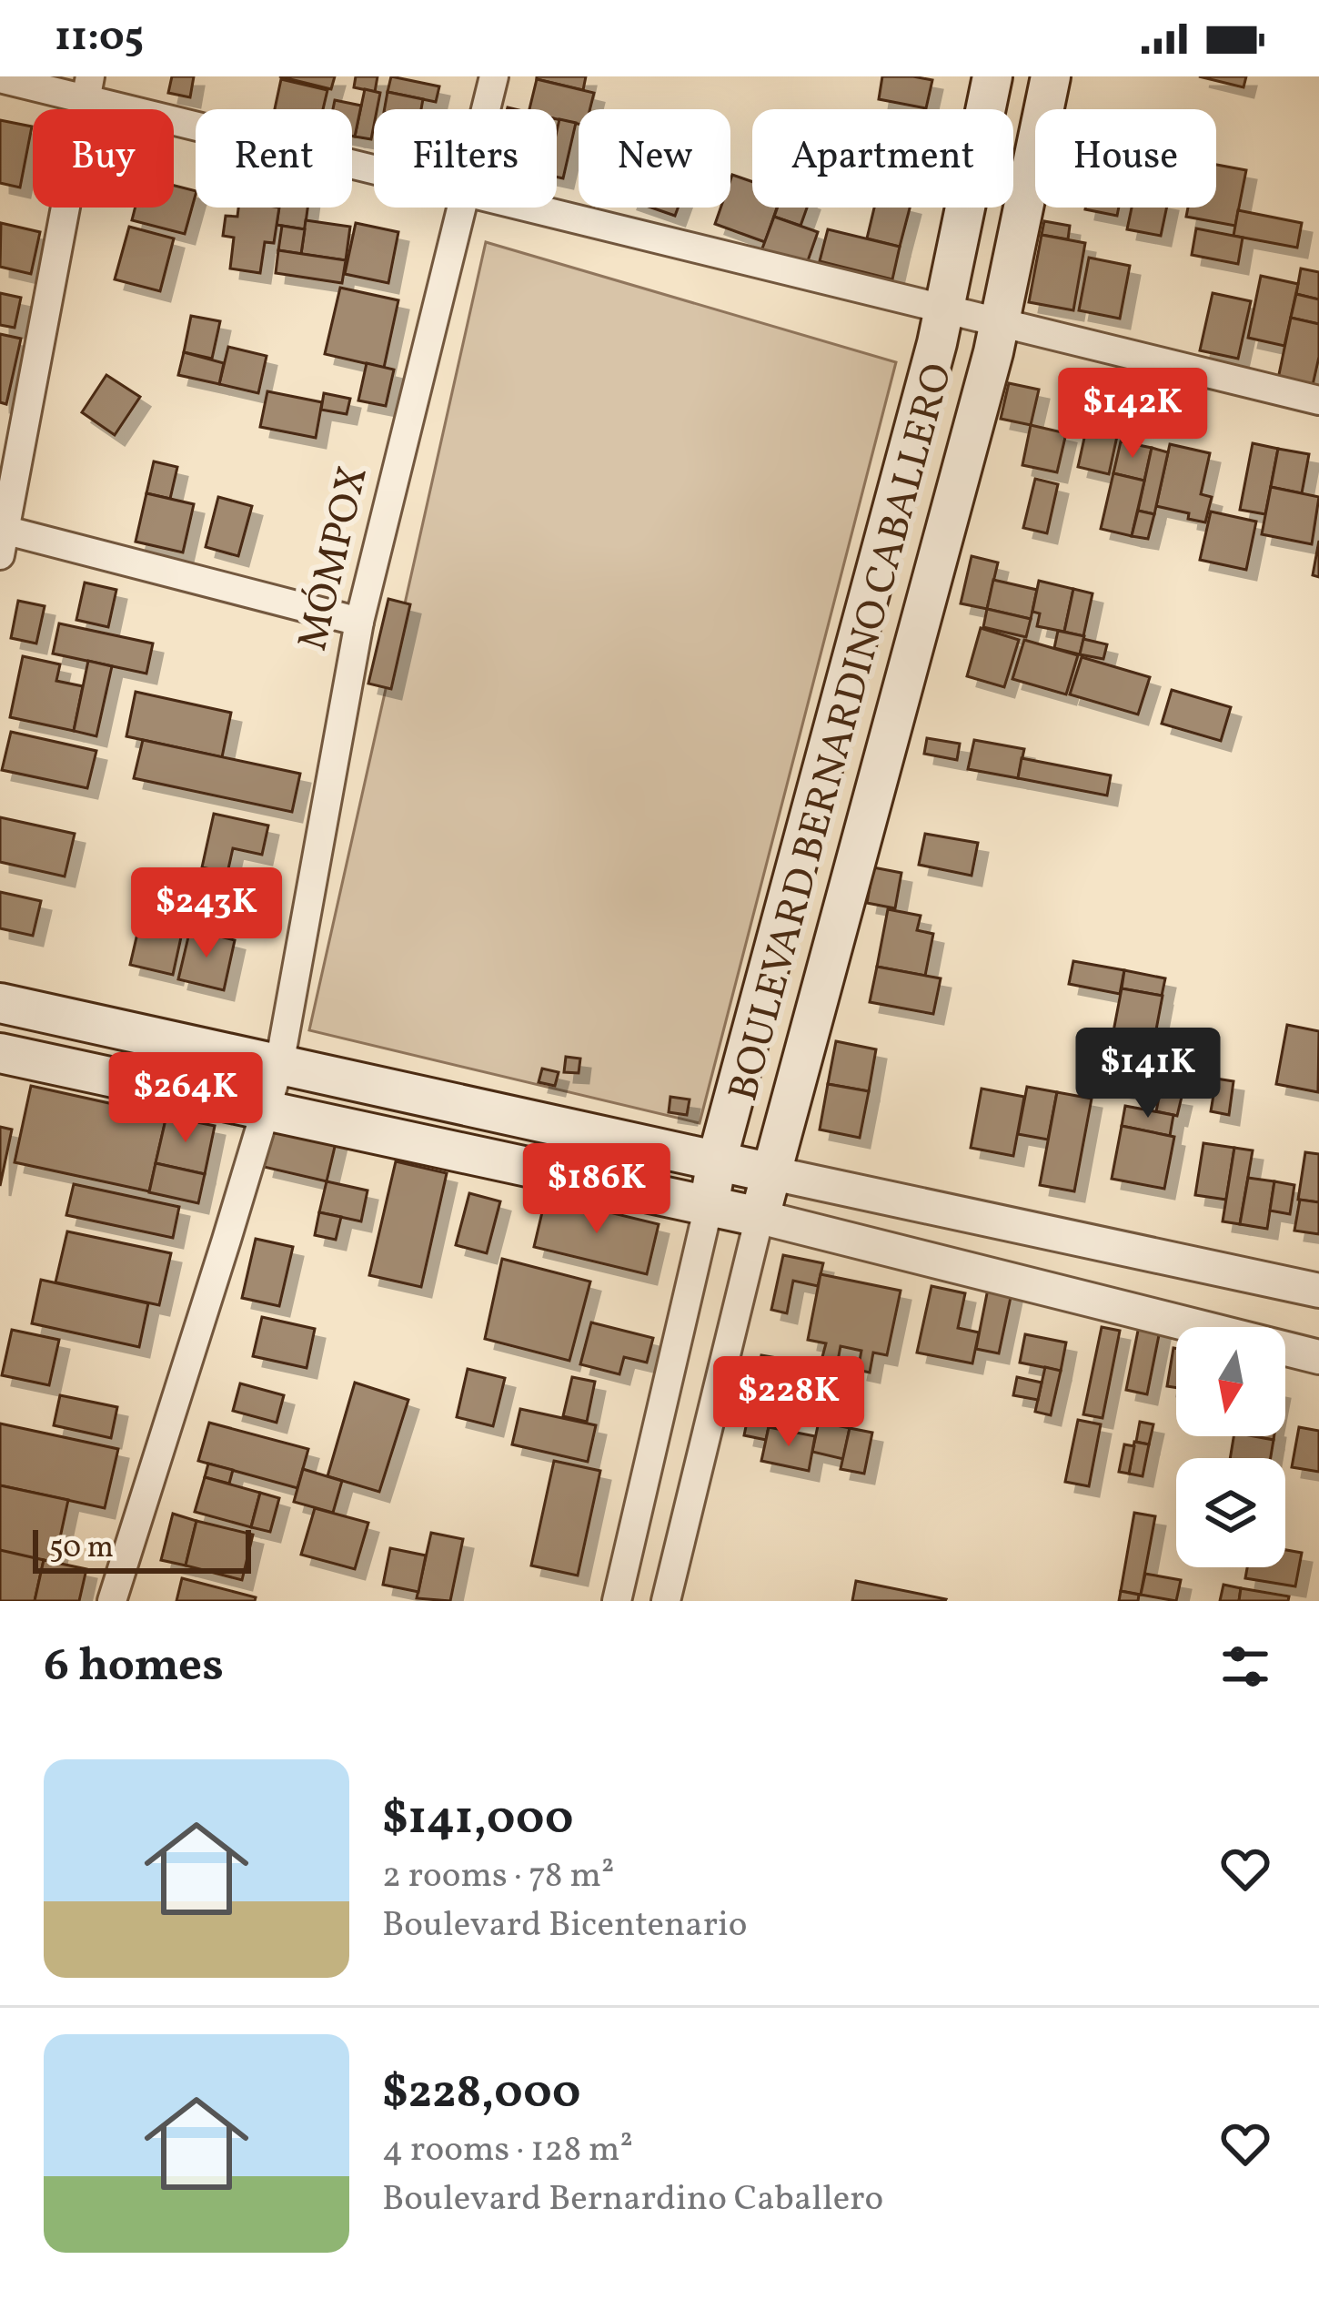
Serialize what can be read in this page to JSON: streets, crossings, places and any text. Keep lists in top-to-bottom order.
{
  "streets": {
    "main road": ["BOULEVARD BERNARDINO CABALLERO"],
    "street": ["MÓMPOX"]
  },
  "scale_bar": "50 m",
  "north": "bottom",
  "page": {
    "status": "11:05",
    "chip": [
      "Buy",
      "Rent",
      "Filters",
      "New",
      "Apartment",
      "House"
    ],
    "price": [
      "$142K",
      "$243K",
      "$141K",
      "$264K",
      "$186K",
      "$228K"
    ],
    "scale": "50 m",
    "heading": "6 homes",
    "list": [
      {
        "name": "$141,000",
        "note": "2 rooms · 78 m² · Boulevard Bicentenario"
      },
      {
        "name": "$228,000",
        "note": "4 rooms · 128 m² · Boulevard Bernardino Caballero"
      }
    ]
  }
}
